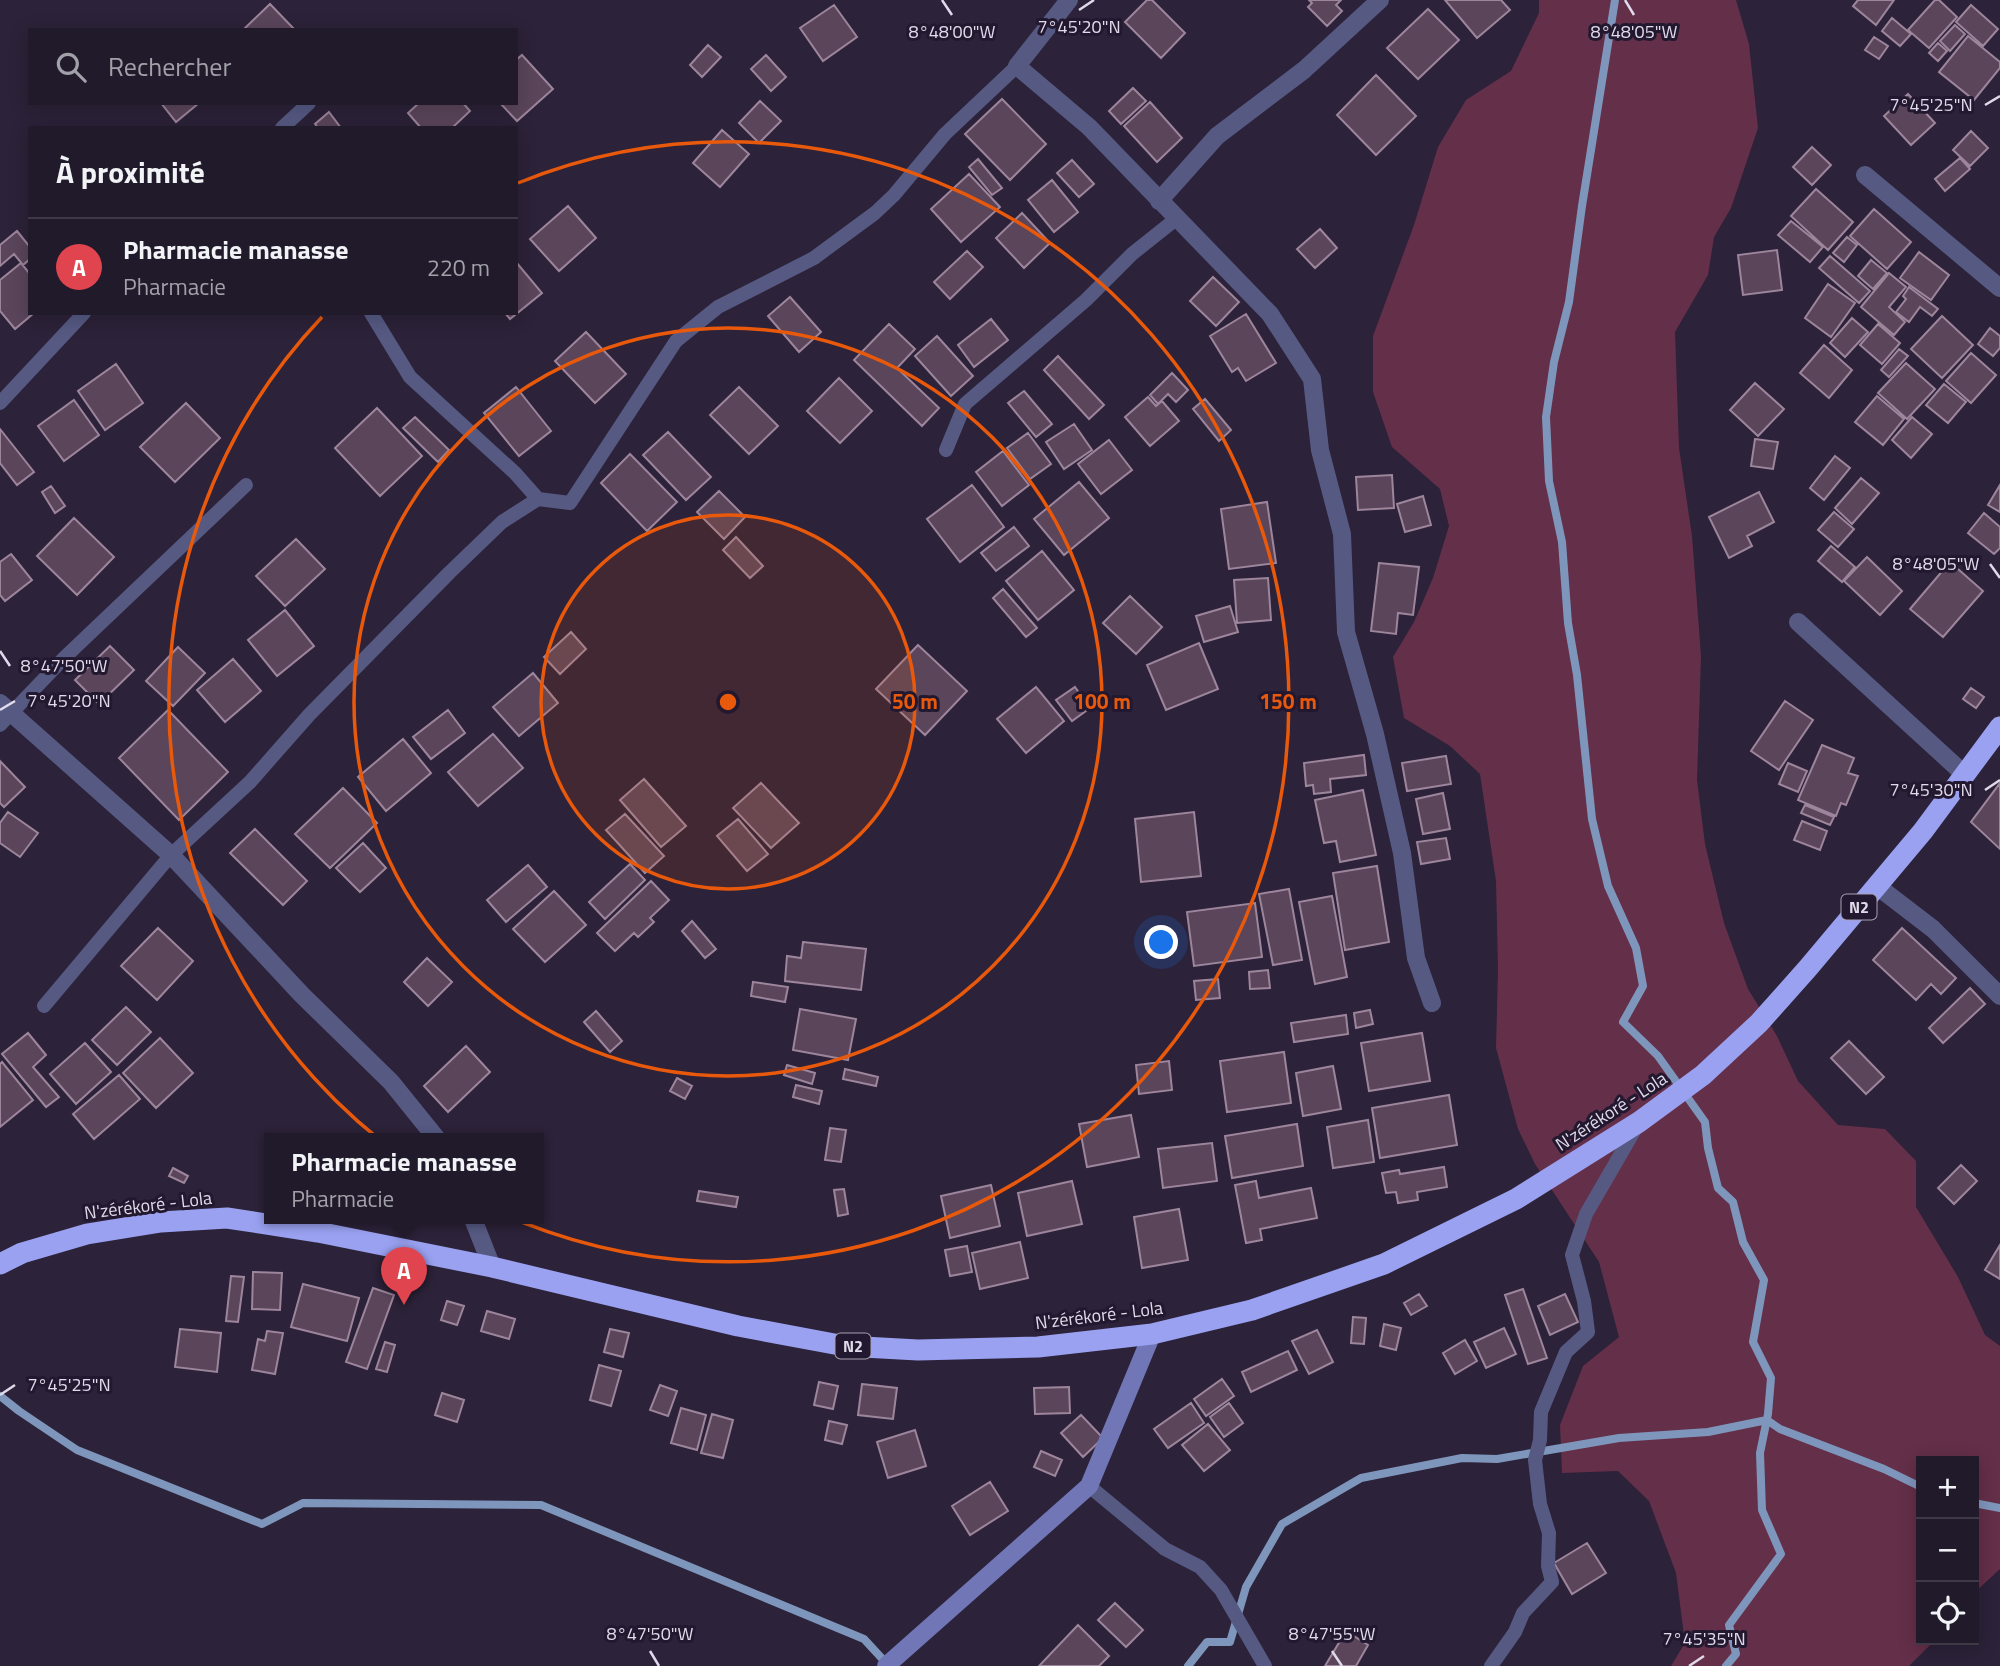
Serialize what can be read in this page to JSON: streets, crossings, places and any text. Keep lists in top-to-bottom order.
{
  "streets": {
    "highway": ["N2", "N'zérékoré - Lola"]
  },
  "page": {
    "search": "Rechercher",
    "heading": "À proximité",
    "list": [
      {
        "mark": "A",
        "name": "Pharmacie manasse",
        "note": "Pharmacie",
        "value": "220 m"
      }
    ],
    "popup": ["Pharmacie manasse", "Pharmacie"],
    "pins": "A",
    "map_buttons": ["+", "−"]
  },
  "coordinates": [
    "7°45'20\"N",
    "8°48'05\"W",
    "8°48'00\"W",
    "7°45'25\"N",
    "8°47'50\"W",
    "7°45'30\"N",
    "8°47'55\"W",
    "7°45'35\"N"
  ],
  "rings": ["50 m", "100 m", "150 m"]
}
